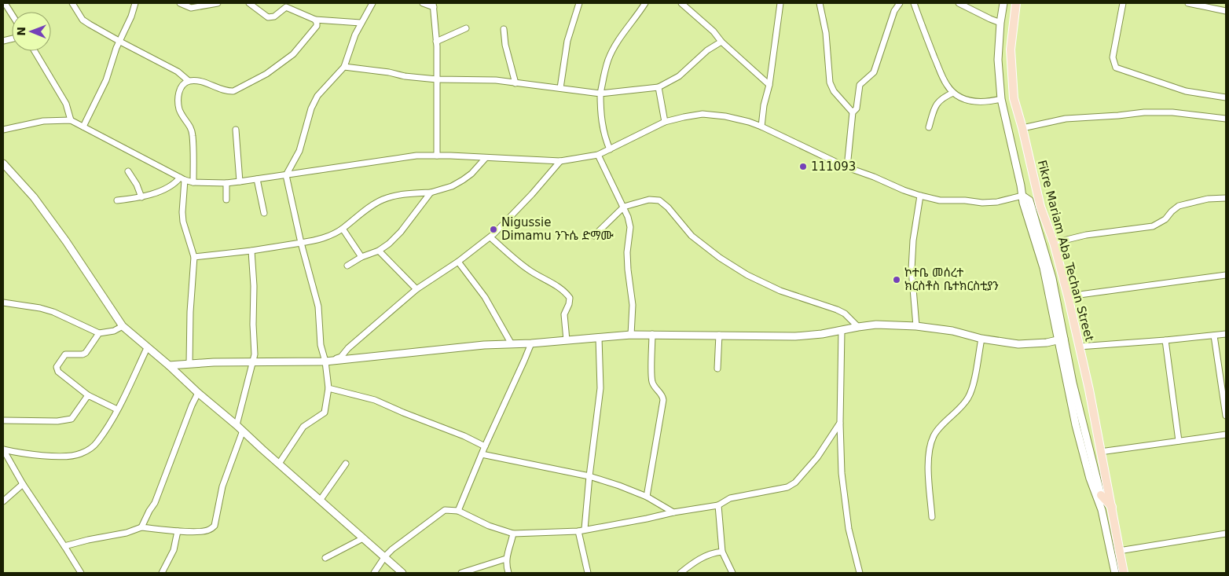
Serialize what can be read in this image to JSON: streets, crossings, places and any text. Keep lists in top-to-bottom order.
{
  "streets": {
    "main road": ["Fikre Mariam Aba Techan Street"]
  },
  "places": ["111093", "Nigussie Dimamu ንጉሴ ድማሙ", "ኮተቤ መሰረተ ክርስቶስ ቤተክርስቲያን"],
  "north": "left"
}
